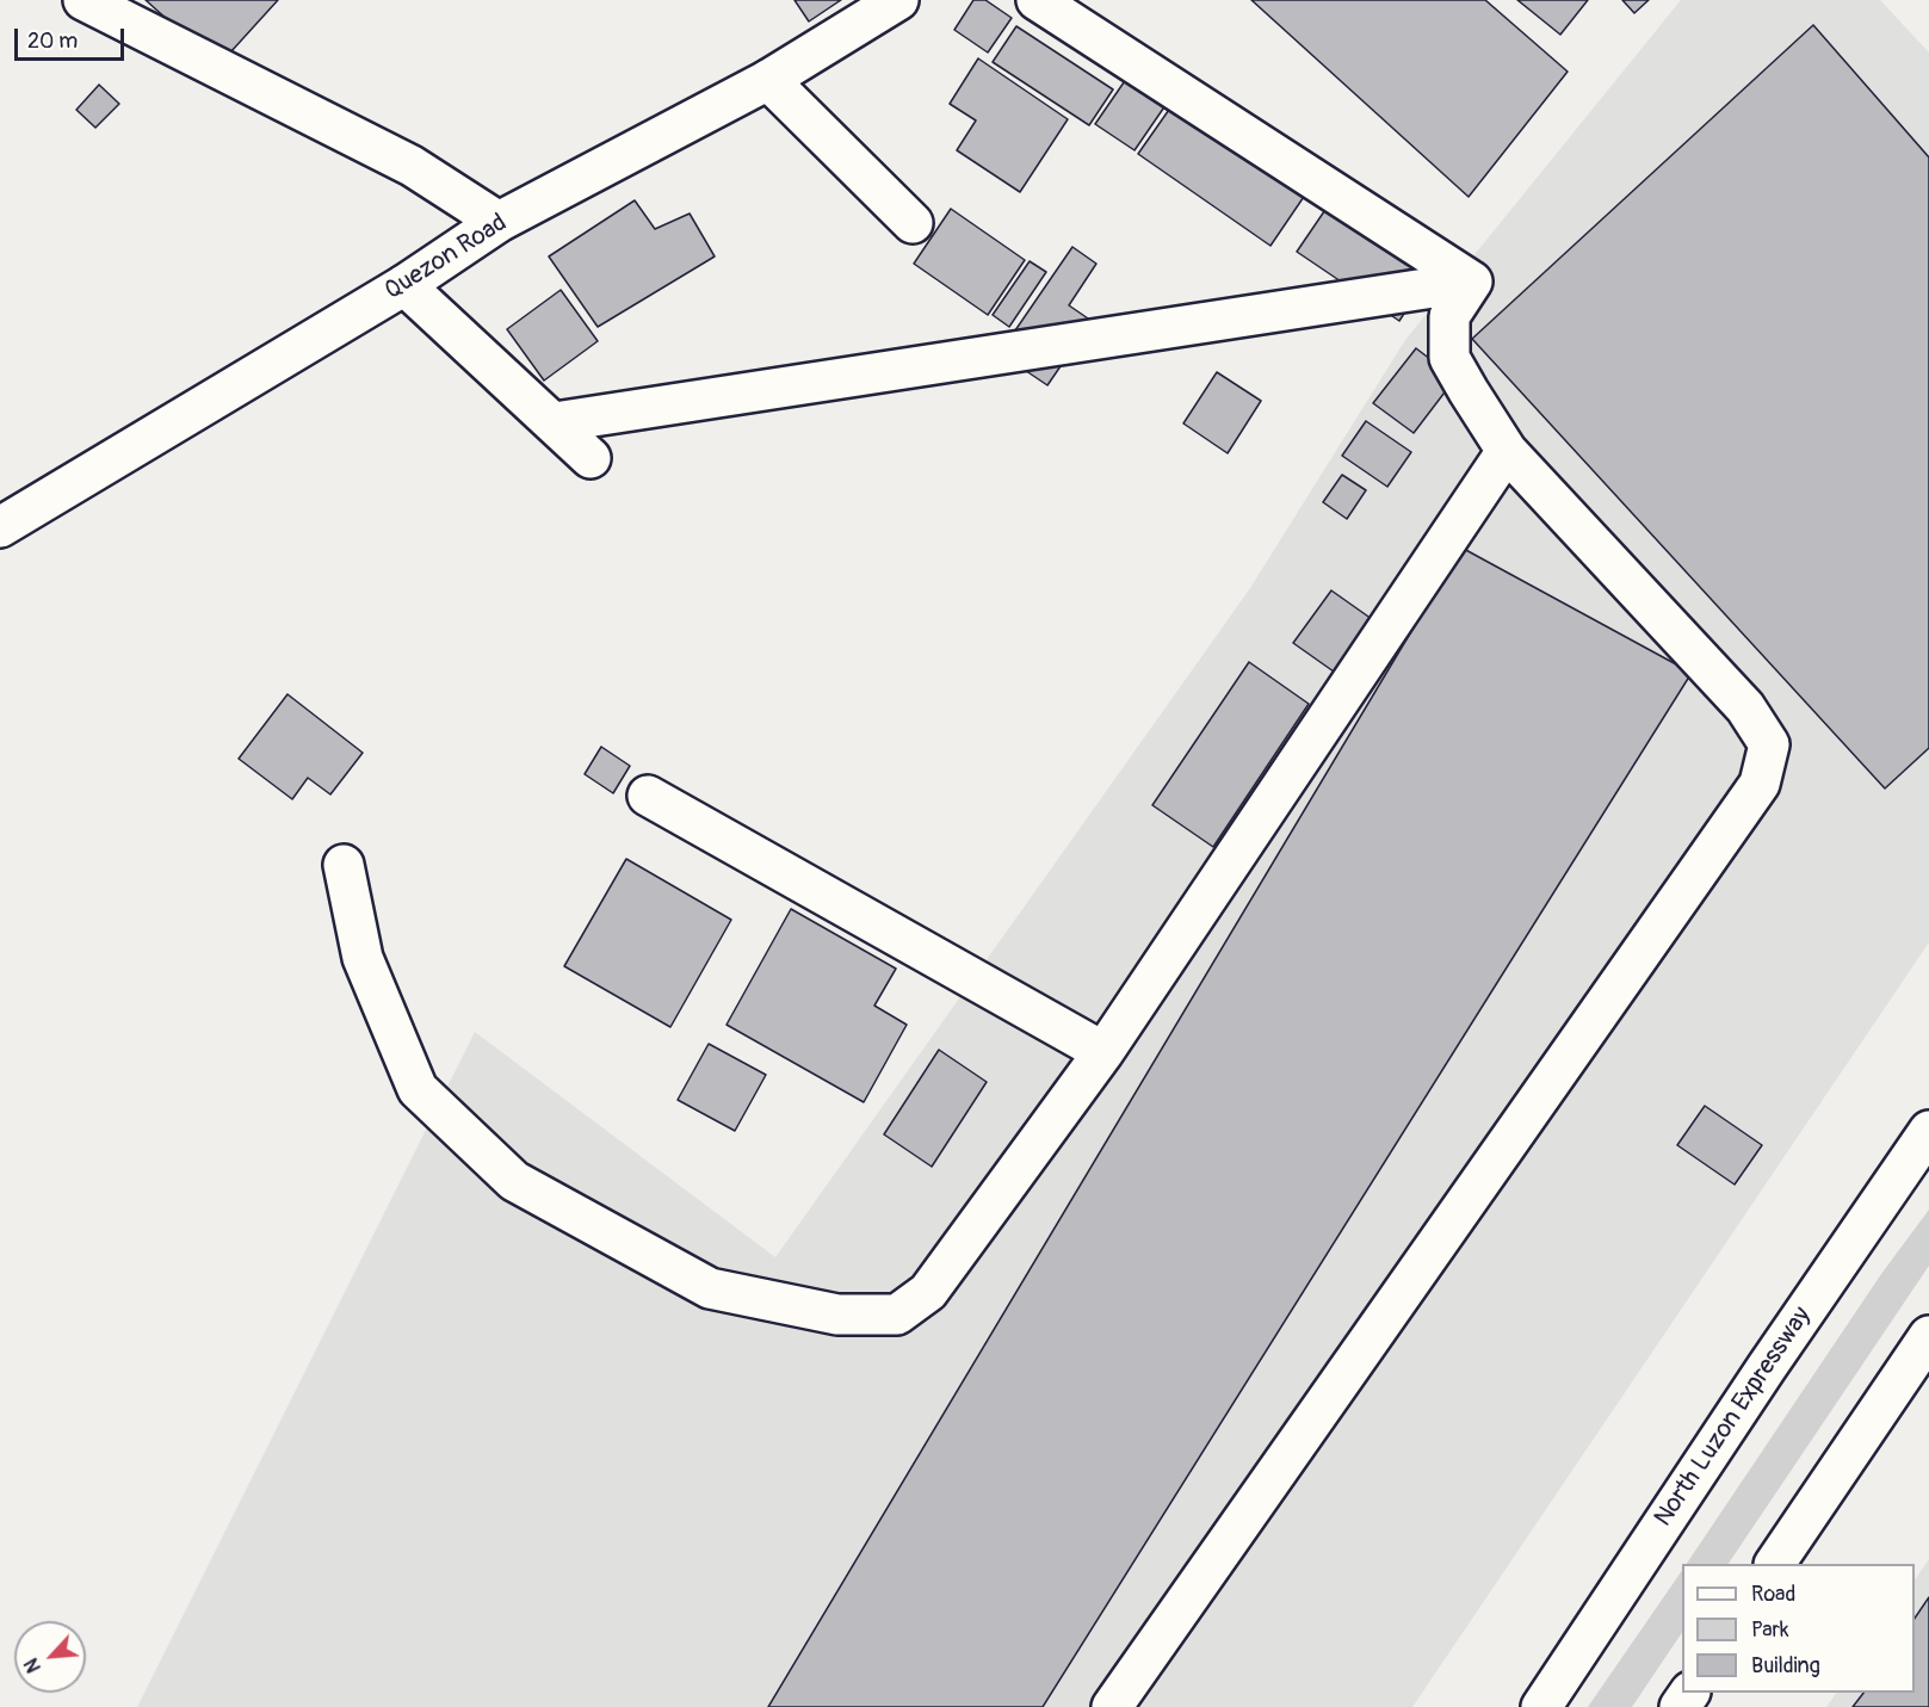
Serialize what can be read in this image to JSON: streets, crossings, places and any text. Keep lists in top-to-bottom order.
{
  "streets": {
    "main road": ["Quezon Road", "North Luzon Expressway"]
  },
  "legend": ["Road", "Park", "Building"],
  "scale_bar": "20 m",
  "north": "bottom left"
}
